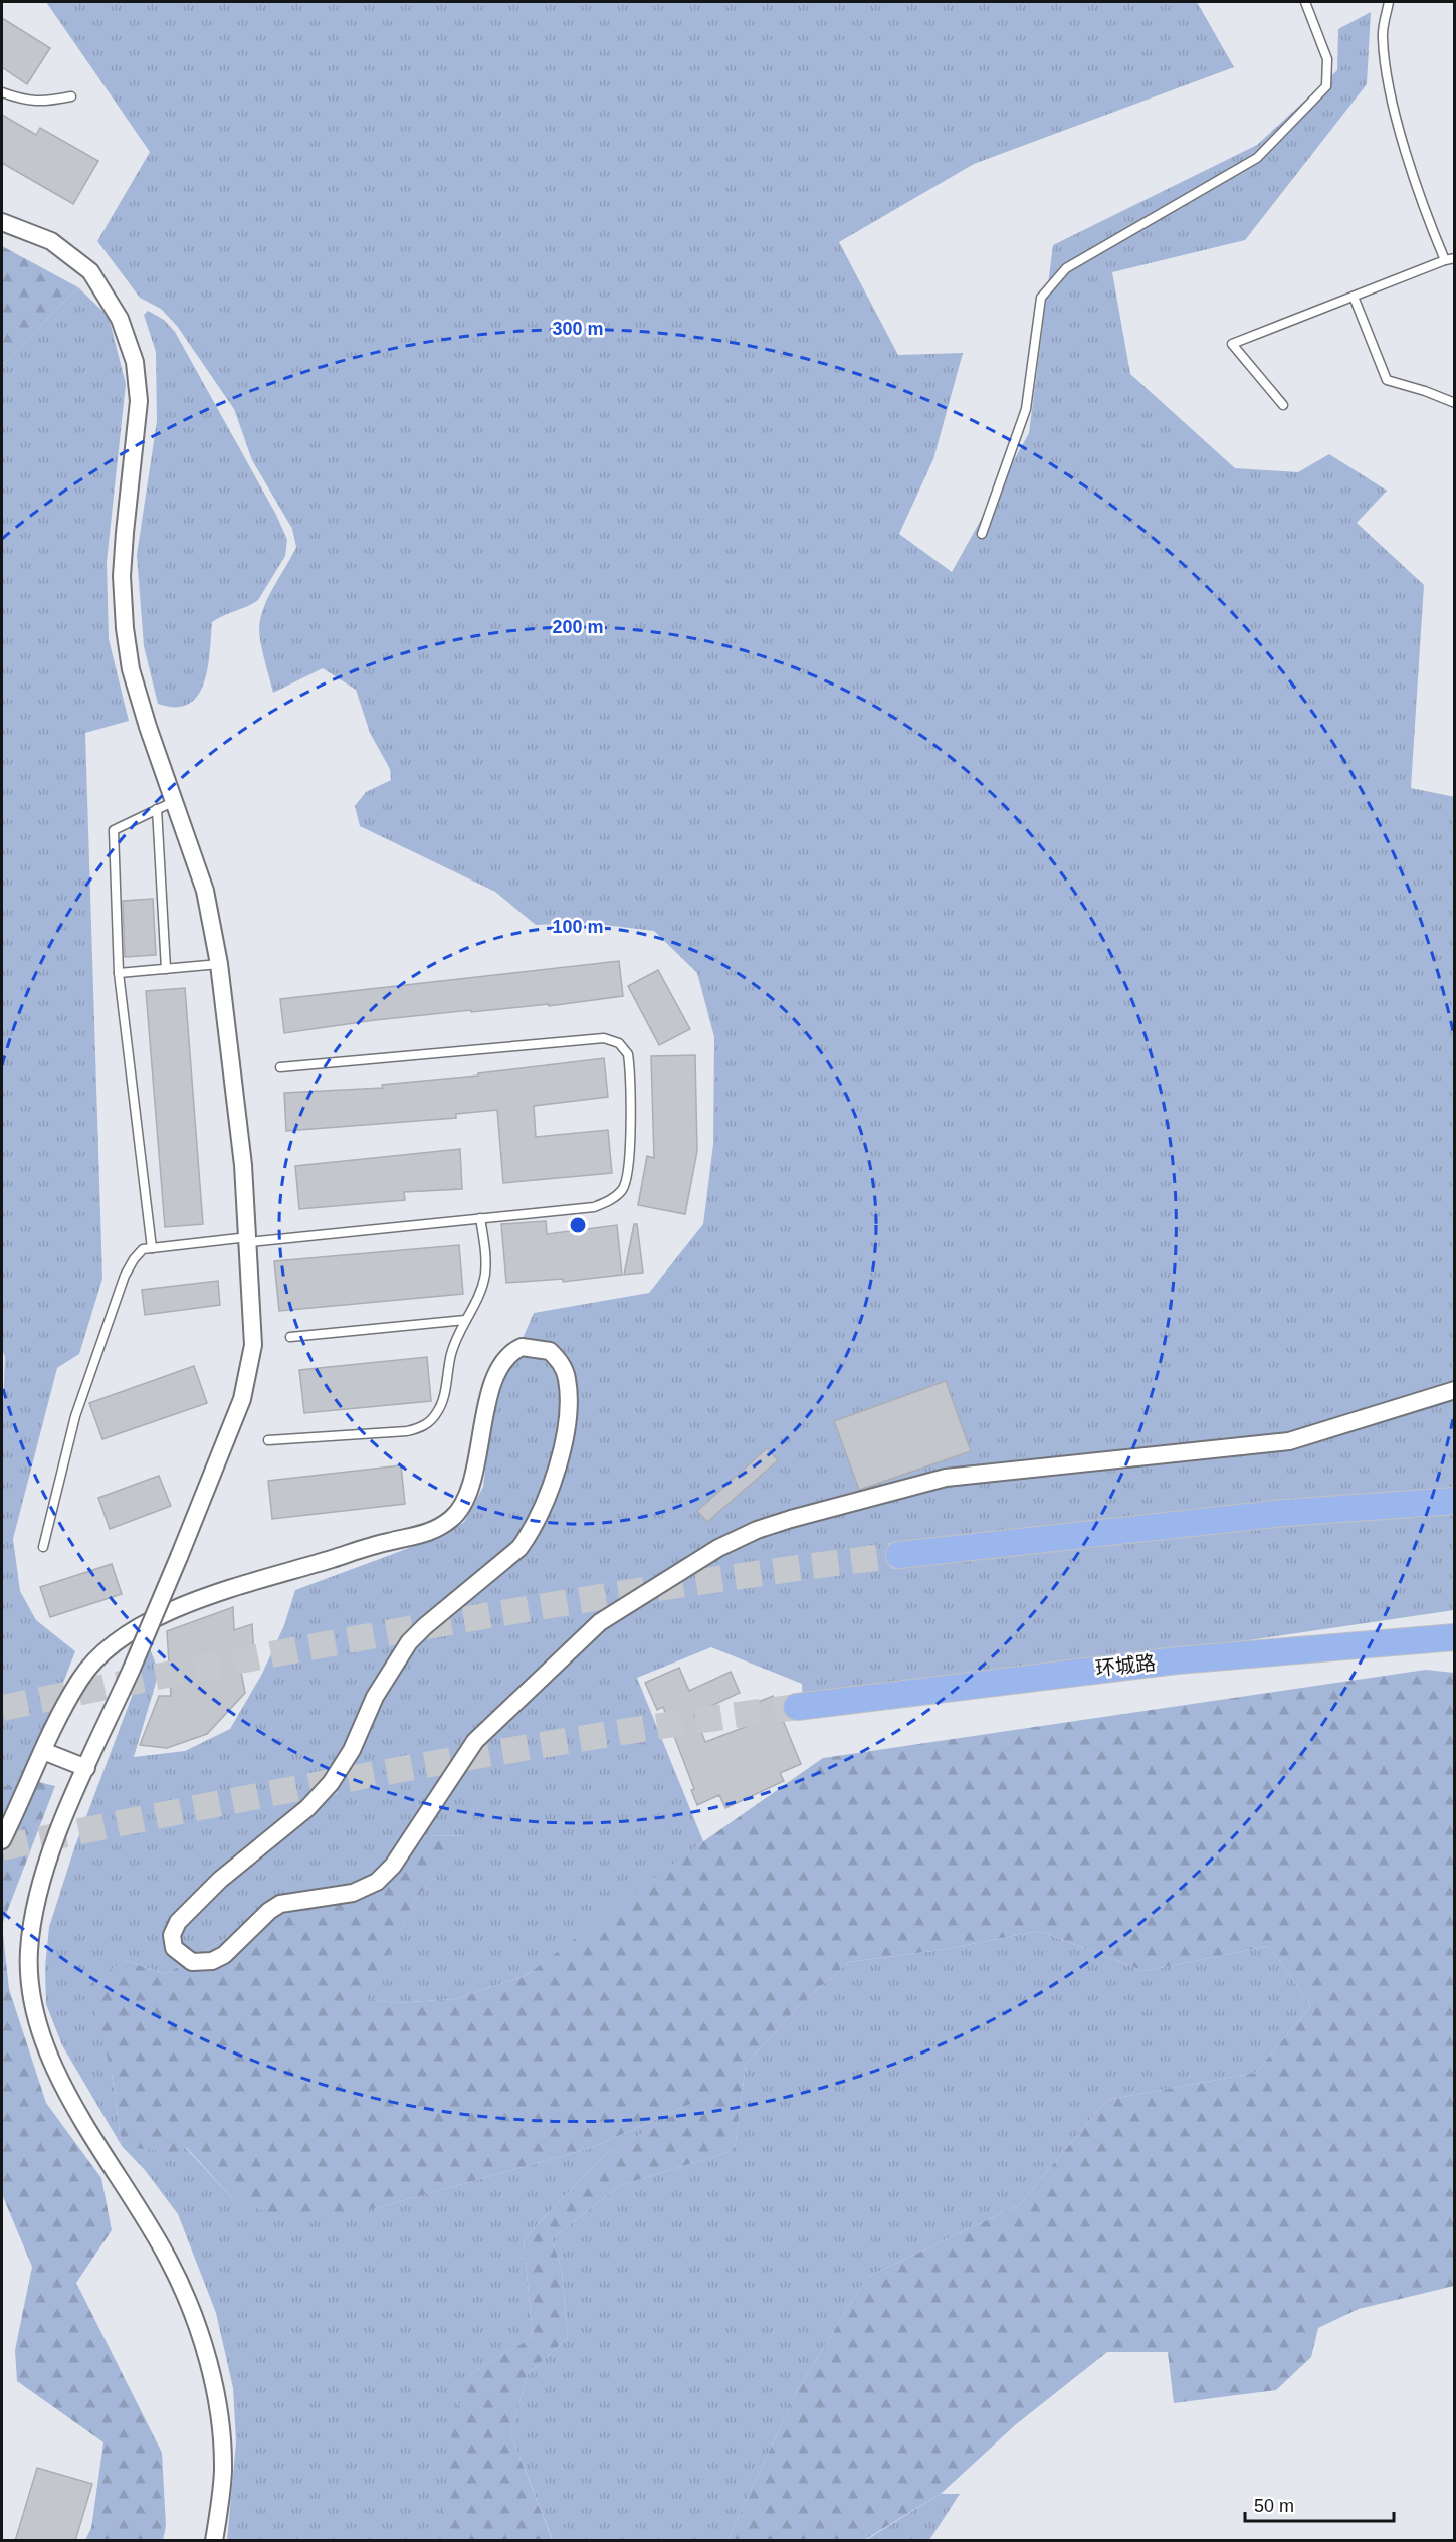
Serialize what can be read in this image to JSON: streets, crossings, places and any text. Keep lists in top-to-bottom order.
{
  "streets": {
    "main road": ["环城路"]
  },
  "scale_bar": "50 m",
  "rings": ["300 m", "200 m", "100 m"]
}
